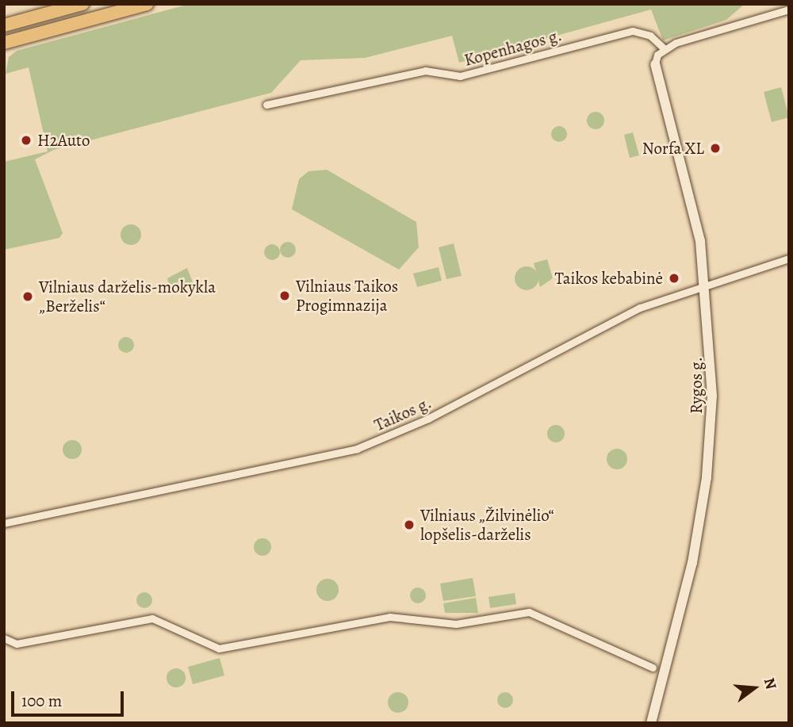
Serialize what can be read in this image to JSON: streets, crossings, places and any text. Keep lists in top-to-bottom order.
{
  "streets": {
    "street": ["Kopenhagos g.", "Rygos g.", "Taikos g."]
  },
  "crossings": [
    ["Rygos g.", "Taikos g."]
  ],
  "places": [
    "H2Auto",
    "Norfa XL",
    "Taikos kebabinė",
    "Vilniaus Taikos Progimnazija",
    "Vilniaus darželis-mokykla „Berželis“",
    "Vilniaus „Žilvinėlio“ lopšelis-darželis"
  ],
  "scale_bar": "100 m",
  "north": "right"
}
